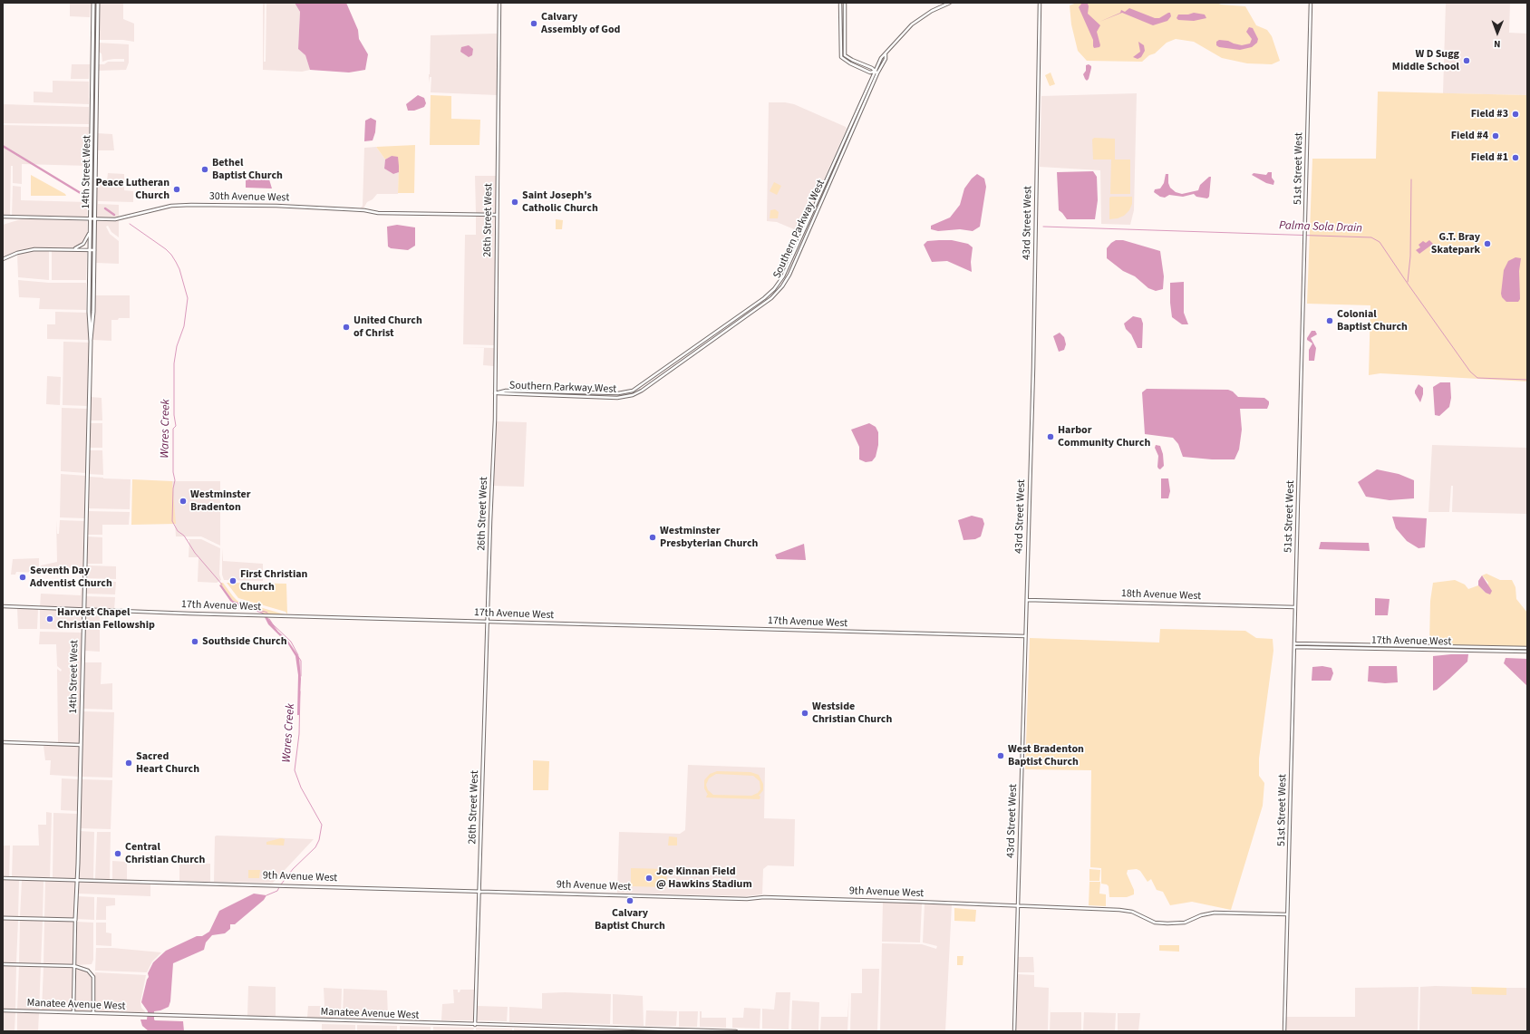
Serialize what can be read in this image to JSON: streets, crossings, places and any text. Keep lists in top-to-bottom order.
{
  "streets": {
    "main road": ["14th Street West"],
    "street": [
      "51st Street West",
      "30th Avenue West",
      "26th Street West",
      "43rd Street West",
      "Southern Parkway West",
      "18th Avenue West",
      "17th Avenue West",
      "9th Avenue West",
      "Manatee Avenue West"
    ]
  },
  "crossings": [
    ["51st Street West", "18th Avenue West"],
    ["51st Street West", "17th Avenue West"],
    ["51st Street West", "9th Avenue West"],
    ["14th Street West", "30th Avenue West"],
    ["14th Street West", "17th Avenue West"],
    ["14th Street West", "9th Avenue West"],
    ["14th Street West", "Manatee Avenue West"],
    ["30th Avenue West", "26th Street West"],
    ["26th Street West", "Southern Parkway West"],
    ["26th Street West", "17th Avenue West"],
    ["26th Street West", "9th Avenue West"],
    ["26th Street West", "Manatee Avenue West"],
    ["43rd Street West", "18th Avenue West"],
    ["43rd Street West", "17th Avenue West"],
    ["43rd Street West", "9th Avenue West"]
  ],
  "water": ["Palma Sola Drain", "Wares Creek"],
  "places": [
    "Calvary Assembly of God",
    "W D Sugg Middle School",
    "Field #3",
    "Field #4",
    "Field #1",
    "Bethel Baptist Church",
    "Peace Lutheran Church",
    "Saint Joseph's Catholic Church",
    "G.T. Bray Skatepark",
    "Colonial Baptist Church",
    "United Church of Christ",
    "Harbor Community Church",
    "Westminster Bradenton",
    "Westminster Presbyterian Church",
    "Seventh Day Adventist Church",
    "First Christian Church",
    "Harvest Chapel Christian Fellowship",
    "Southside Church",
    "Westside Christian Church",
    "West Bradenton Baptist Church",
    "Sacred Heart Church",
    "Central Christian Church",
    "Joe Kinnan Field @ Hawkins Stadium",
    "Calvary Baptist Church"
  ],
  "north": "bottom"
}
